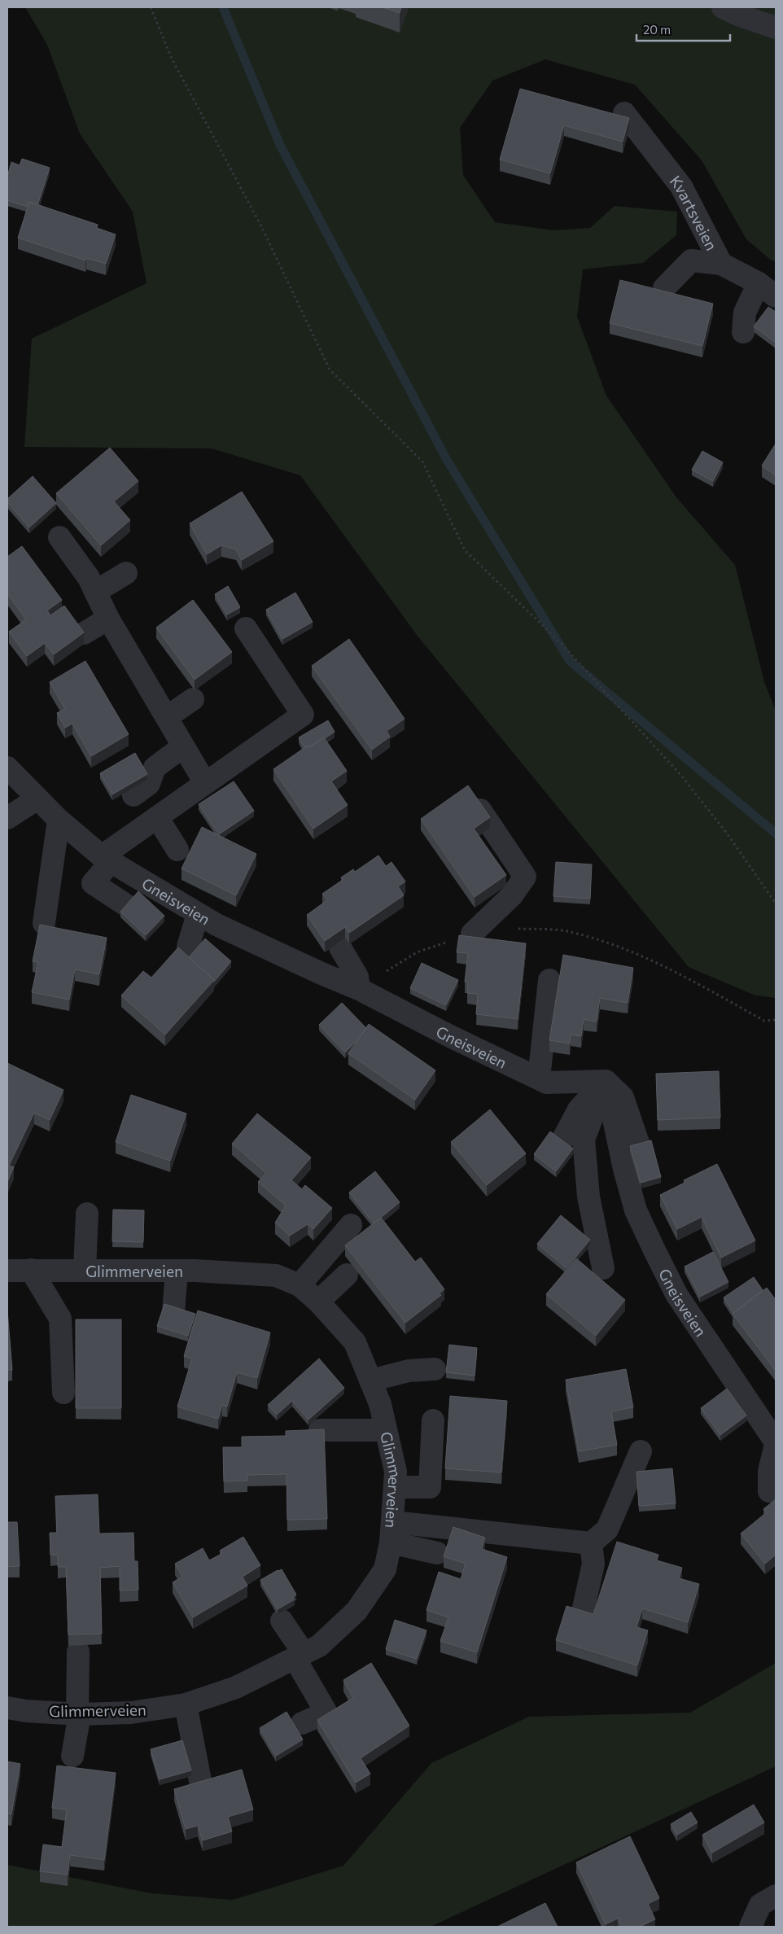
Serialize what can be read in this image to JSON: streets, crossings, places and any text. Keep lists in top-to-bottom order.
{
  "streets": {
    "street": ["Kvartsveien", "Gneisveien", "Glimmerveien"]
  },
  "scale_bar": "20 m"
}
